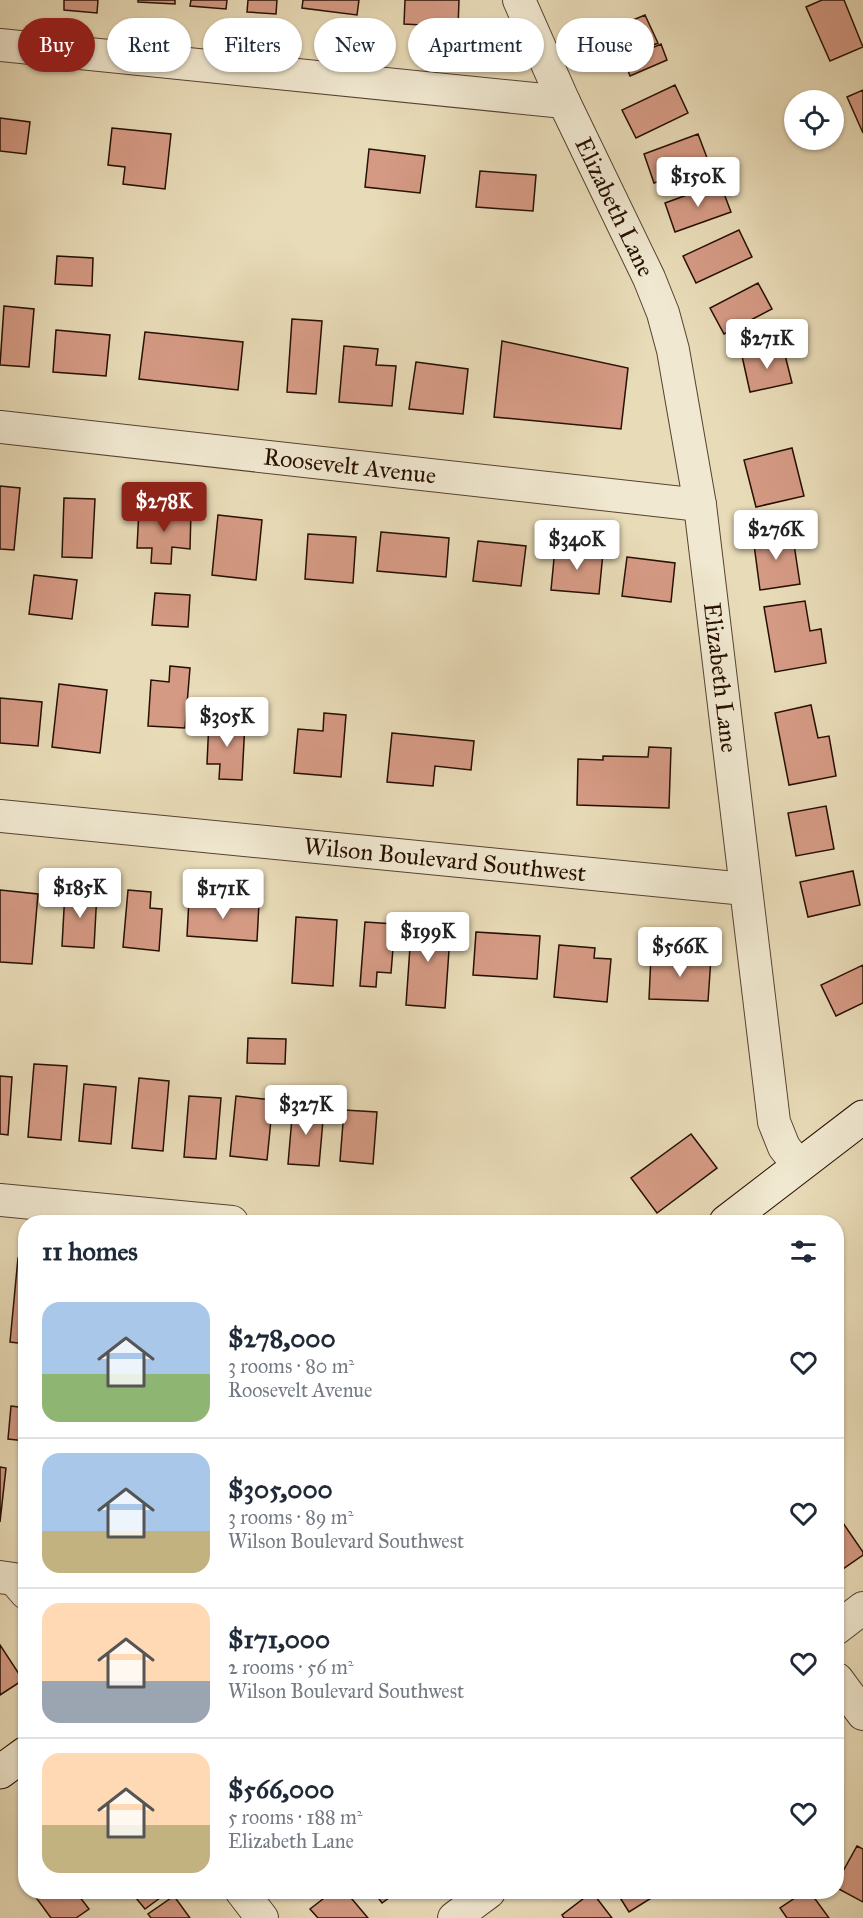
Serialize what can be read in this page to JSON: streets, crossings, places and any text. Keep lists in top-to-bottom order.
{
  "streets": {
    "street": ["Elizabeth Lane", "Roosevelt Avenue", "Wilson Boulevard Southwest"]
  },
  "crossings": [
    ["Elizabeth Lane", "Roosevelt Avenue"],
    ["Elizabeth Lane", "Wilson Boulevard Southwest"]
  ],
  "page": {
    "chip": [
      "Buy",
      "Rent",
      "Filters",
      "New",
      "Apartment",
      "House"
    ],
    "price": [
      "$150K",
      "$271K",
      "$278K",
      "$276K",
      "$340K",
      "$305K",
      "$185K",
      "$171K",
      "$199K",
      "$566K",
      "$327K"
    ],
    "heading": "11 homes",
    "list": [
      {
        "name": "$278,000",
        "note": "3 rooms · 80 m² · Roosevelt Avenue"
      },
      {
        "name": "$305,000",
        "note": "3 rooms · 89 m² · Wilson Boulevard Southwest"
      },
      {
        "name": "$171,000",
        "note": "2 rooms · 56 m² · Wilson Boulevard Southwest"
      },
      {
        "name": "$566,000",
        "note": "5 rooms · 188 m² · Elizabeth Lane"
      }
    ]
  }
}
